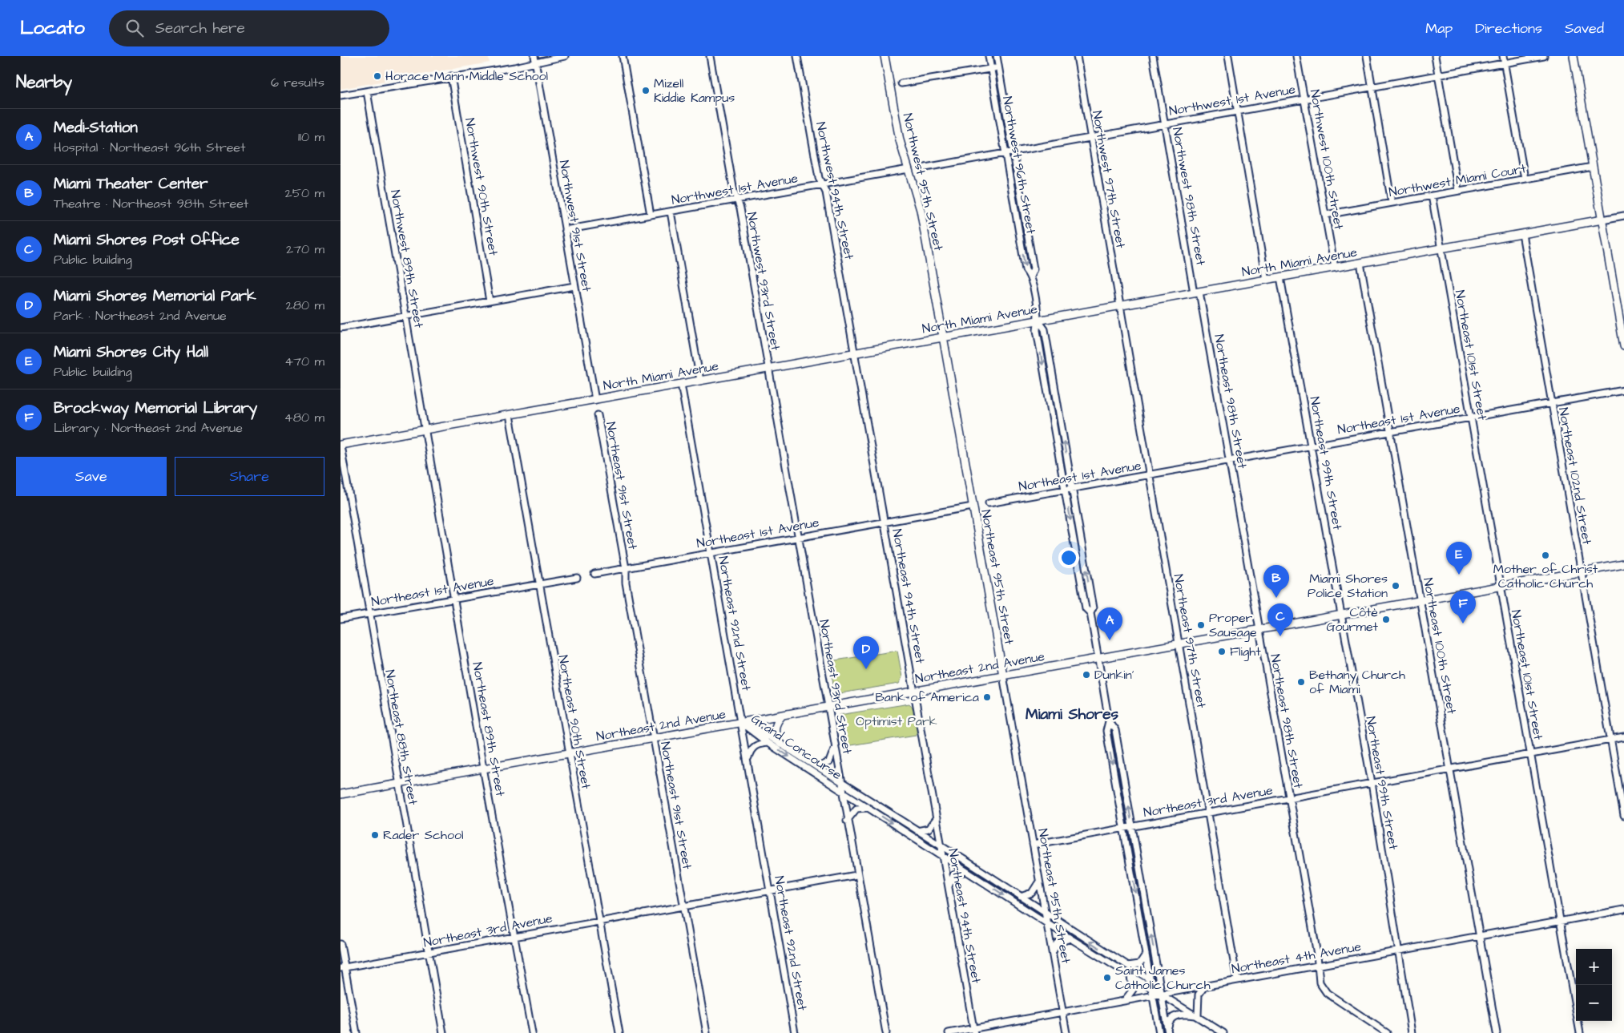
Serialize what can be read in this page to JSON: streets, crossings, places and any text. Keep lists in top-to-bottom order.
{
  "streets": {
    "main road": [
      "Northwest 95th Street",
      "North Miami Avenue",
      "Northeast 95th Street",
      "Northeast 2nd Avenue"
    ],
    "street": [
      "Northwest 1st Avenue",
      "Northwest 100th Street",
      "Northwest 96th Street",
      "Northwest 97th Street",
      "Northwest Miami Court",
      "Northwest 90th Street",
      "Northwest 94th Street",
      "Northwest 98th Street",
      "Northwest 91st Street",
      "Northwest 89th Street",
      "Northwest 93rd Street",
      "Northeast 101st Street",
      "Northeast 98th Street",
      "Northeast 1st Avenue",
      "Northeast 99th Street",
      "Northeast 102nd Street",
      "Northeast 91st Street",
      "Northeast 94th Street",
      "Northeast 92nd Street",
      "Northeast 97th Street",
      "Northeast 100th Street",
      "Northeast 93rd Street",
      "Northeast 90th Street",
      "Northeast 89th Street",
      "Northeast 88th Street",
      "Grand Concourse",
      "Northeast 3rd Avenue",
      "Northeast 4th Avenue"
    ]
  },
  "crossings": [
    ["Northwest 1st Avenue", "Northwest 100th Street"],
    ["Northwest 1st Avenue", "Northwest 96th Street"],
    ["Northwest 1st Avenue", "Northwest 97th Street"],
    ["Northwest 1st Avenue", "Northwest 95th Street"],
    ["Northwest 1st Avenue", "Northwest 94th Street"],
    ["Northwest 1st Avenue", "Northwest 98th Street"],
    ["Northwest 1st Avenue", "Northwest 91st Street"],
    ["Northwest 1st Avenue", "Northwest 93rd Street"],
    ["Northwest 100th Street", "Northwest Miami Court"],
    ["Northwest 100th Street", "North Miami Avenue"],
    ["Northwest 96th Street", "North Miami Avenue"],
    ["Northwest 97th Street", "North Miami Avenue"],
    ["Northwest 97th Street", "Northeast 97th Street"],
    ["Northwest Miami Court", "Northeast 101st Street"],
    ["Northwest 95th Street", "North Miami Avenue"],
    ["Northwest 95th Street", "Northeast 95th Street"],
    ["Northwest 94th Street", "North Miami Avenue"],
    ["Northwest 94th Street", "Northeast 94th Street"],
    ["Northwest 98th Street", "North Miami Avenue"],
    ["Northwest 98th Street", "Northeast 98th Street"],
    ["Northwest 91st Street", "North Miami Avenue"],
    ["Northwest 89th Street", "North Miami Avenue"],
    ["Northwest 89th Street", "Northeast 89th Street"],
    ["North Miami Avenue", "Northwest 93rd Street"],
    ["North Miami Avenue", "Northeast 101st Street"],
    ["North Miami Avenue", "Northeast 98th Street"],
    ["North Miami Avenue", "Northeast 99th Street"],
    ["North Miami Avenue", "Northeast 102nd Street"],
    ["North Miami Avenue", "Northeast 95th Street"],
    ["North Miami Avenue", "Northeast 94th Street"],
    ["North Miami Avenue", "Northeast 92nd Street"],
    ["North Miami Avenue", "Northeast 97th Street"],
    ["North Miami Avenue", "Northeast 100th Street"],
    ["North Miami Avenue", "Northeast 93rd Street"],
    ["North Miami Avenue", "Northeast 90th Street"],
    ["North Miami Avenue", "Northeast 89th Street"],
    ["North Miami Avenue", "Northeast 88th Street"],
    ["Northwest 93rd Street", "Northeast 93rd Street"],
    ["Northeast 101st Street", "Northeast 1st Avenue"],
    ["Northeast 101st Street", "Northeast 2nd Avenue"],
    ["Northeast 101st Street", "Northeast 3rd Avenue"],
    ["Northeast 101st Street", "Northeast 4th Avenue"],
    ["Northeast 98th Street", "Northeast 1st Avenue"],
    ["Northeast 98th Street", "Northeast 2nd Avenue"],
    ["Northeast 98th Street", "Northeast 3rd Avenue"],
    ["Northeast 98th Street", "Northeast 4th Avenue"],
    ["Northeast 1st Avenue", "Northeast 99th Street"],
    ["Northeast 1st Avenue", "Northeast 102nd Street"],
    ["Northeast 1st Avenue", "Northeast 91st Street"],
    ["Northeast 1st Avenue", "Northeast 95th Street"],
    ["Northeast 1st Avenue", "Northeast 94th Street"],
    ["Northeast 1st Avenue", "Northeast 92nd Street"],
    ["Northeast 1st Avenue", "Northeast 97th Street"],
    ["Northeast 1st Avenue", "Northeast 100th Street"],
    ["Northeast 1st Avenue", "Northeast 93rd Street"],
    ["Northeast 1st Avenue", "Northeast 90th Street"],
    ["Northeast 1st Avenue", "Northeast 89th Street"],
    ["Northeast 1st Avenue", "Northeast 88th Street"],
    ["Northeast 99th Street", "Northeast 2nd Avenue"],
    ["Northeast 99th Street", "Northeast 3rd Avenue"],
    ["Northeast 99th Street", "Northeast 4th Avenue"],
    ["Northeast 102nd Street", "Northeast 2nd Avenue"],
    ["Northeast 102nd Street", "Northeast 3rd Avenue"],
    ["Northeast 91st Street", "Northeast 2nd Avenue"],
    ["Northeast 91st Street", "Northeast 3rd Avenue"],
    ["Northeast 95th Street", "Northeast 2nd Avenue"],
    ["Northeast 95th Street", "Grand Concourse"],
    ["Northeast 95th Street", "Northeast 3rd Avenue"],
    ["Northeast 95th Street", "Northeast 4th Avenue"],
    ["Northeast 94th Street", "Northeast 2nd Avenue"],
    ["Northeast 94th Street", "Grand Concourse"],
    ["Northeast 94th Street", "Northeast 4th Avenue"],
    ["Northeast 92nd Street", "Northeast 2nd Avenue"],
    ["Northeast 92nd Street", "Grand Concourse"],
    ["Northeast 92nd Street", "Northeast 3rd Avenue"],
    ["Northeast 97th Street", "Northeast 2nd Avenue"],
    ["Northeast 97th Street", "Northeast 3rd Avenue"],
    ["Northeast 97th Street", "Northeast 4th Avenue"],
    ["Northeast 100th Street", "Northeast 2nd Avenue"],
    ["Northeast 100th Street", "Northeast 3rd Avenue"],
    ["Northeast 100th Street", "Northeast 4th Avenue"],
    ["Northeast 2nd Avenue", "Northeast 93rd Street"],
    ["Northeast 2nd Avenue", "Northeast 90th Street"],
    ["Northeast 2nd Avenue", "Northeast 89th Street"],
    ["Northeast 2nd Avenue", "Northeast 88th Street"],
    ["Northeast 2nd Avenue", "Grand Concourse"],
    ["Northeast 93rd Street", "Grand Concourse"],
    ["Northeast 93rd Street", "Northeast 3rd Avenue"],
    ["Northeast 90th Street", "Northeast 3rd Avenue"],
    ["Northeast 89th Street", "Northeast 3rd Avenue"],
    ["Northeast 88th Street", "Northeast 3rd Avenue"],
    ["Grand Concourse", "Northeast 4th Avenue"]
  ],
  "districts": ["Miami Shores"],
  "parks": ["Optimist Park"],
  "places": [
    "Horace Mann Middle School",
    "Mizell Kiddie Kampus",
    "Mother of Christ Catholic Church",
    "Miami Shores Police Station",
    "Côtè Gourmet",
    "Proper Sausage",
    "Flight",
    "Dunkin'",
    "Bethany Church of Miami",
    "Bank of America",
    "Rader School",
    "Saint James Catholic Church"
  ],
  "page": {
    "header": "Locato",
    "search": "Search here",
    "nav": ["Map", "Directions", "Saved"],
    "heading": ["Nearby", "6 results"],
    "list": [
      {
        "mark": "A",
        "name": "Medi-Station",
        "note": "Hospital · Northeast 96th Street",
        "value": "110 m"
      },
      {
        "mark": "B",
        "name": "Miami Theater Center",
        "note": "Theatre · Northeast 98th Street",
        "value": "250 m"
      },
      {
        "mark": "C",
        "name": "Miami Shores Post Office",
        "note": "Public building",
        "value": "270 m"
      },
      {
        "mark": "D",
        "name": "Miami Shores Memorial Park",
        "note": "Park · Northeast 2nd Avenue",
        "value": "280 m"
      },
      {
        "mark": "E",
        "name": "Miami Shores City Hall",
        "note": "Public building",
        "value": "470 m"
      },
      {
        "mark": "F",
        "name": "Brockway Memorial Library",
        "note": "Library · Northeast 2nd Avenue",
        "value": "480 m"
      }
    ],
    "buttons": ["Save", "Share"],
    "pins": [
      "E",
      "B",
      "F",
      "C",
      "A",
      "D"
    ],
    "map_buttons": ["+", "−"]
  }
}
